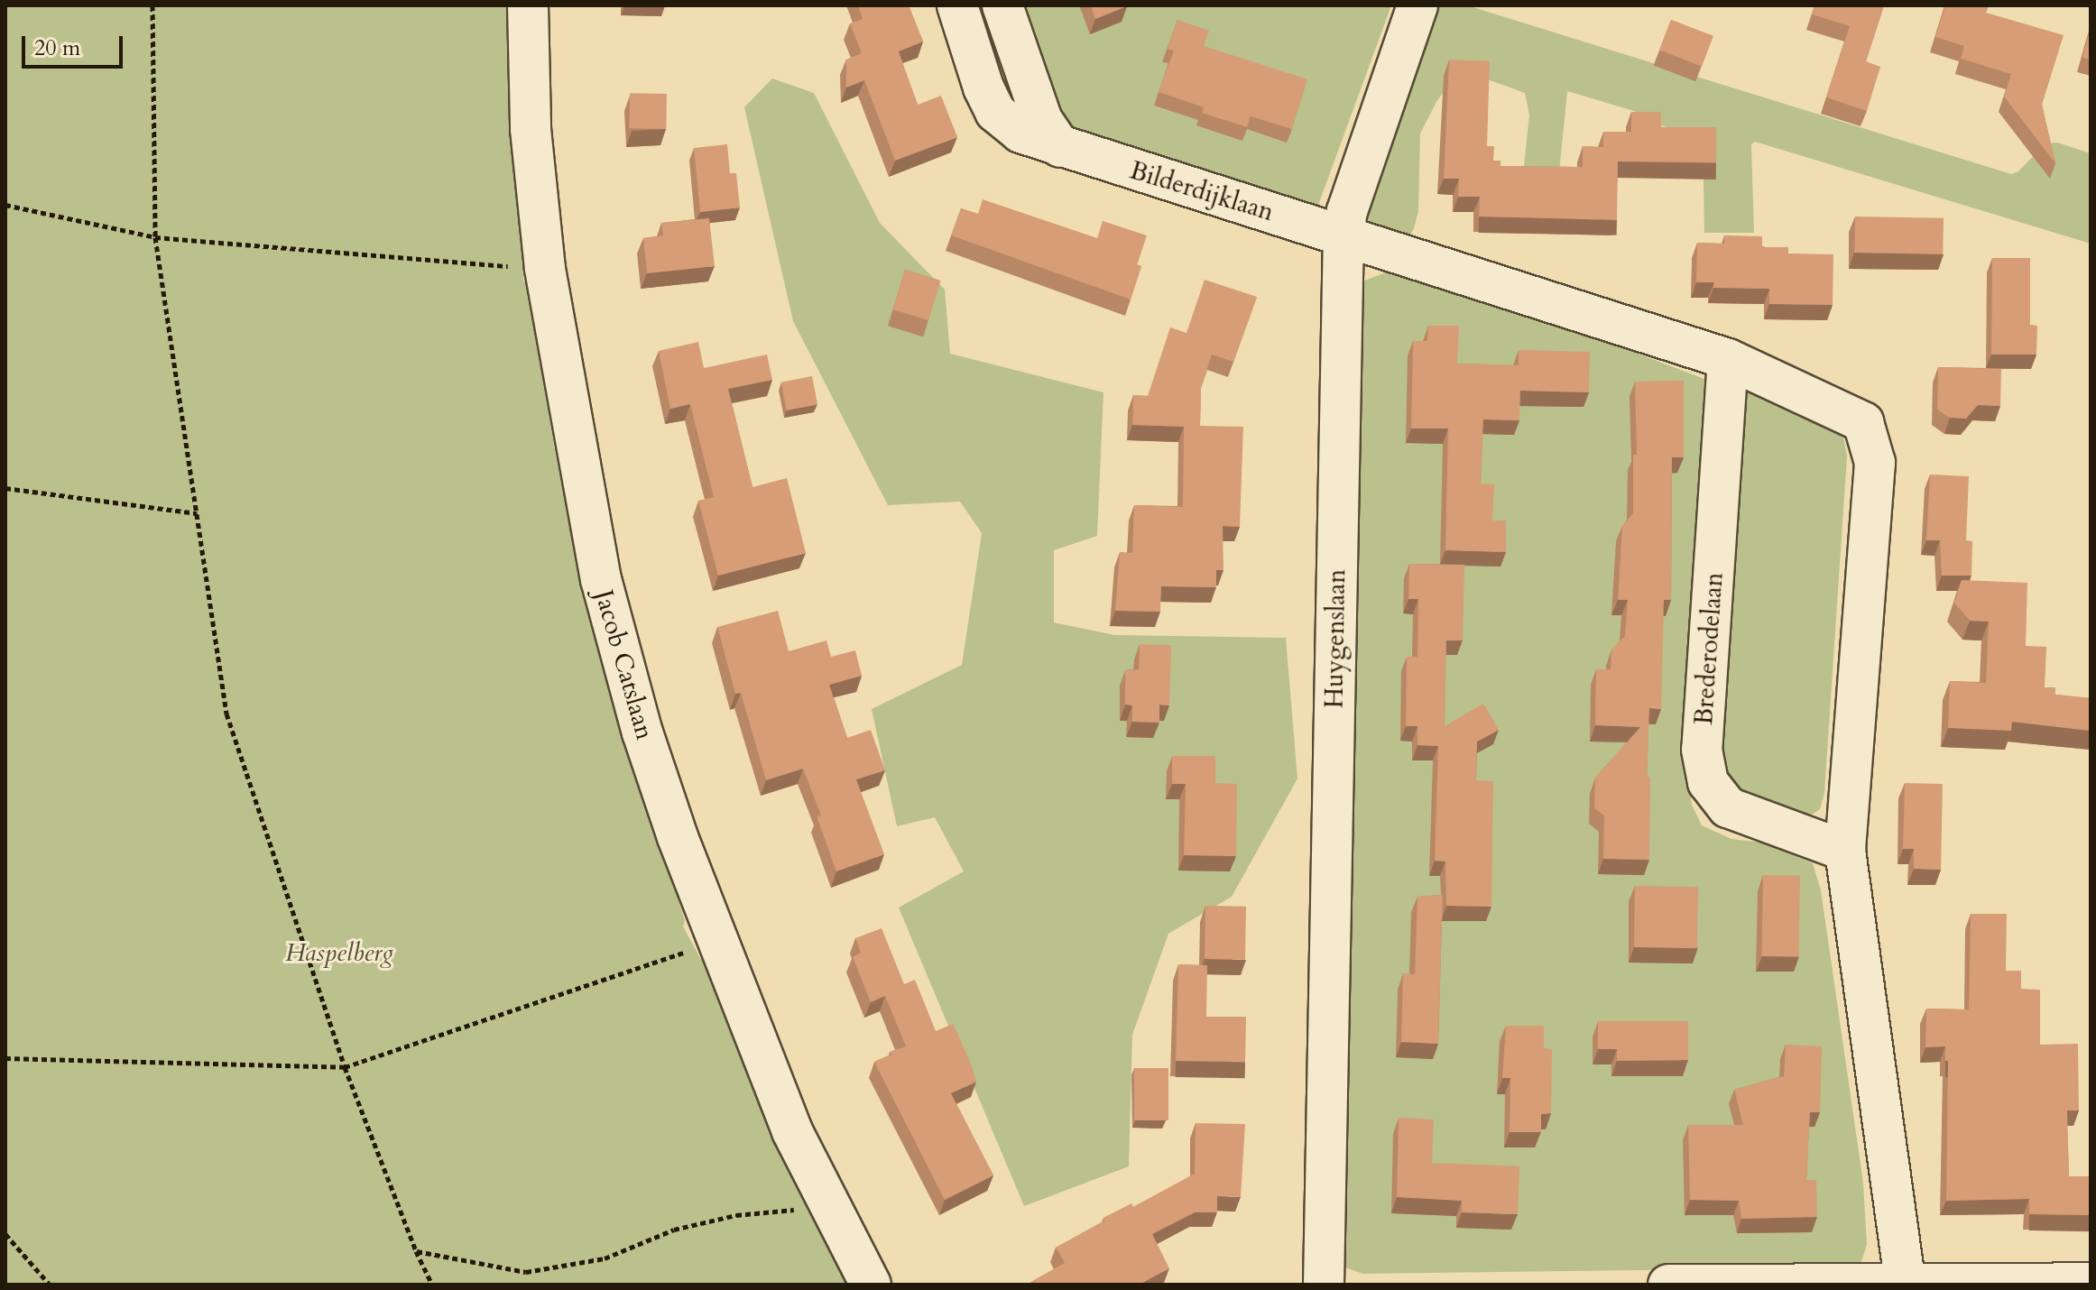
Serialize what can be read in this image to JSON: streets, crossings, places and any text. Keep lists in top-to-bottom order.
{
  "streets": {
    "street": [
      "Bilderdijklaan",
      "Huygenslaan",
      "Brederodelaan",
      "Jacob Catslaan"
    ]
  },
  "crossings": [
    ["Bilderdijklaan", "Huygenslaan"]
  ],
  "parks": ["Haspelberg"],
  "scale_bar": "20 m"
}
